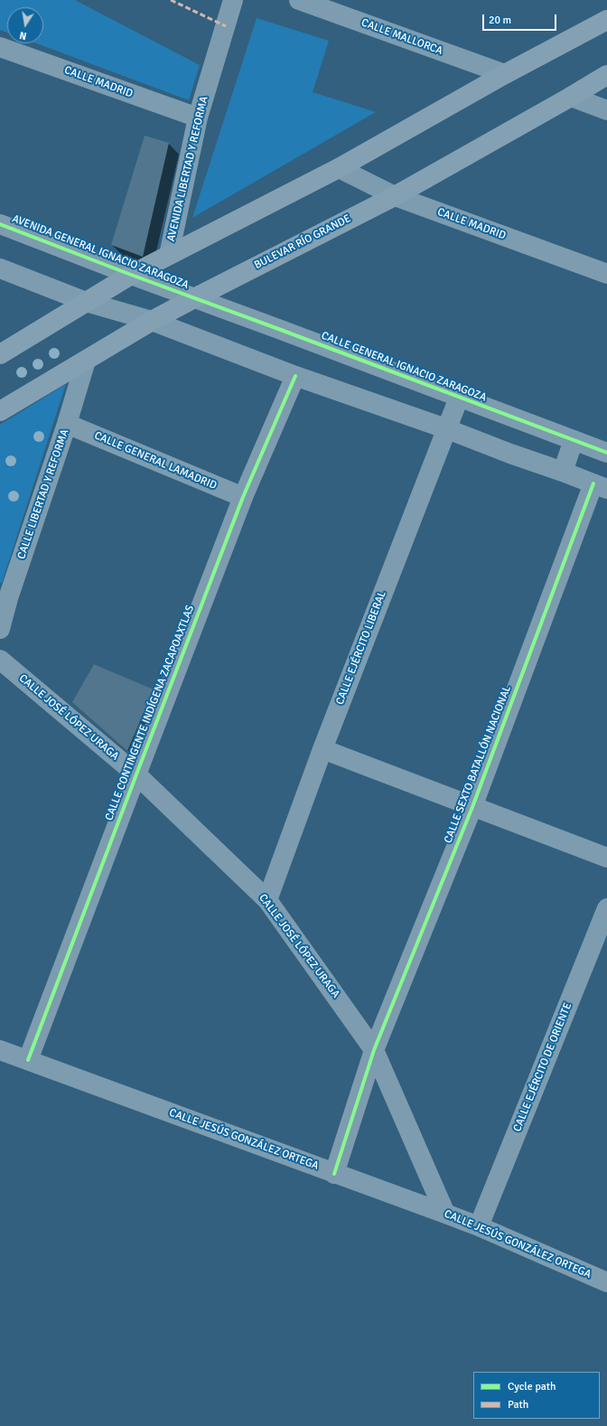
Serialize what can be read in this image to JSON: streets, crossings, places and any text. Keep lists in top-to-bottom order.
{
  "streets": {
    "main road": ["BULEVAR RÍO GRANDE"],
    "street": [
      "CALLE MALLORCA",
      "CALLE MADRID",
      "AVENIDA LIBERTAD Y REFORMA",
      "AVENIDA GENERAL IGNACIO ZARAGOZA",
      "CALLE GENERAL IGNACIO ZARAGOZA",
      "CALLE GENERAL LAMADRID",
      "CALLE LIBERTAD Y REFORMA",
      "CALLE EJÉRCITO LIBERAL",
      "CALLE CONTINGENTE INDÍGENA ZACAPOAXTLAS",
      "CALLE JOSÉ LÓPEZ URAGA",
      "CALLE SEXTO BATALLÓN NACIONAL",
      "CALLE EJÉRCITO DE ORIENTE",
      "CALLE JESÚS GONZÁLEZ ORTEGA"
    ]
  },
  "crossings": [
    ["CALLE MADRID", "AVENIDA LIBERTAD Y REFORMA"],
    ["CALLE MADRID", "BULEVAR RÍO GRANDE"],
    ["BULEVAR RÍO GRANDE", "AVENIDA GENERAL IGNACIO ZARAGOZA"],
    ["BULEVAR RÍO GRANDE", "CALLE GENERAL IGNACIO ZARAGOZA"],
    ["BULEVAR RÍO GRANDE", "CALLE LIBERTAD Y REFORMA"],
    ["AVENIDA GENERAL IGNACIO ZARAGOZA", "CALLE GENERAL IGNACIO ZARAGOZA"],
    ["CALLE GENERAL IGNACIO ZARAGOZA", "CALLE EJÉRCITO LIBERAL"],
    ["CALLE GENERAL LAMADRID", "CALLE LIBERTAD Y REFORMA"],
    ["CALLE GENERAL LAMADRID", "CALLE CONTINGENTE INDÍGENA ZACAPOAXTLAS"],
    ["CALLE EJÉRCITO LIBERAL", "CALLE JOSÉ LÓPEZ URAGA"],
    ["CALLE CONTINGENTE INDÍGENA ZACAPOAXTLAS", "CALLE JOSÉ LÓPEZ URAGA"],
    ["CALLE CONTINGENTE INDÍGENA ZACAPOAXTLAS", "CALLE JESÚS GONZÁLEZ ORTEGA"],
    ["CALLE JOSÉ LÓPEZ URAGA", "CALLE SEXTO BATALLÓN NACIONAL"],
    ["CALLE JOSÉ LÓPEZ URAGA", "CALLE JESÚS GONZÁLEZ ORTEGA"],
    ["CALLE SEXTO BATALLÓN NACIONAL", "CALLE JESÚS GONZÁLEZ ORTEGA"],
    ["CALLE EJÉRCITO DE ORIENTE", "CALLE JESÚS GONZÁLEZ ORTEGA"]
  ],
  "legend": ["Cycle path", "Path"],
  "scale_bar": "20 m",
  "north": "bottom"
}
